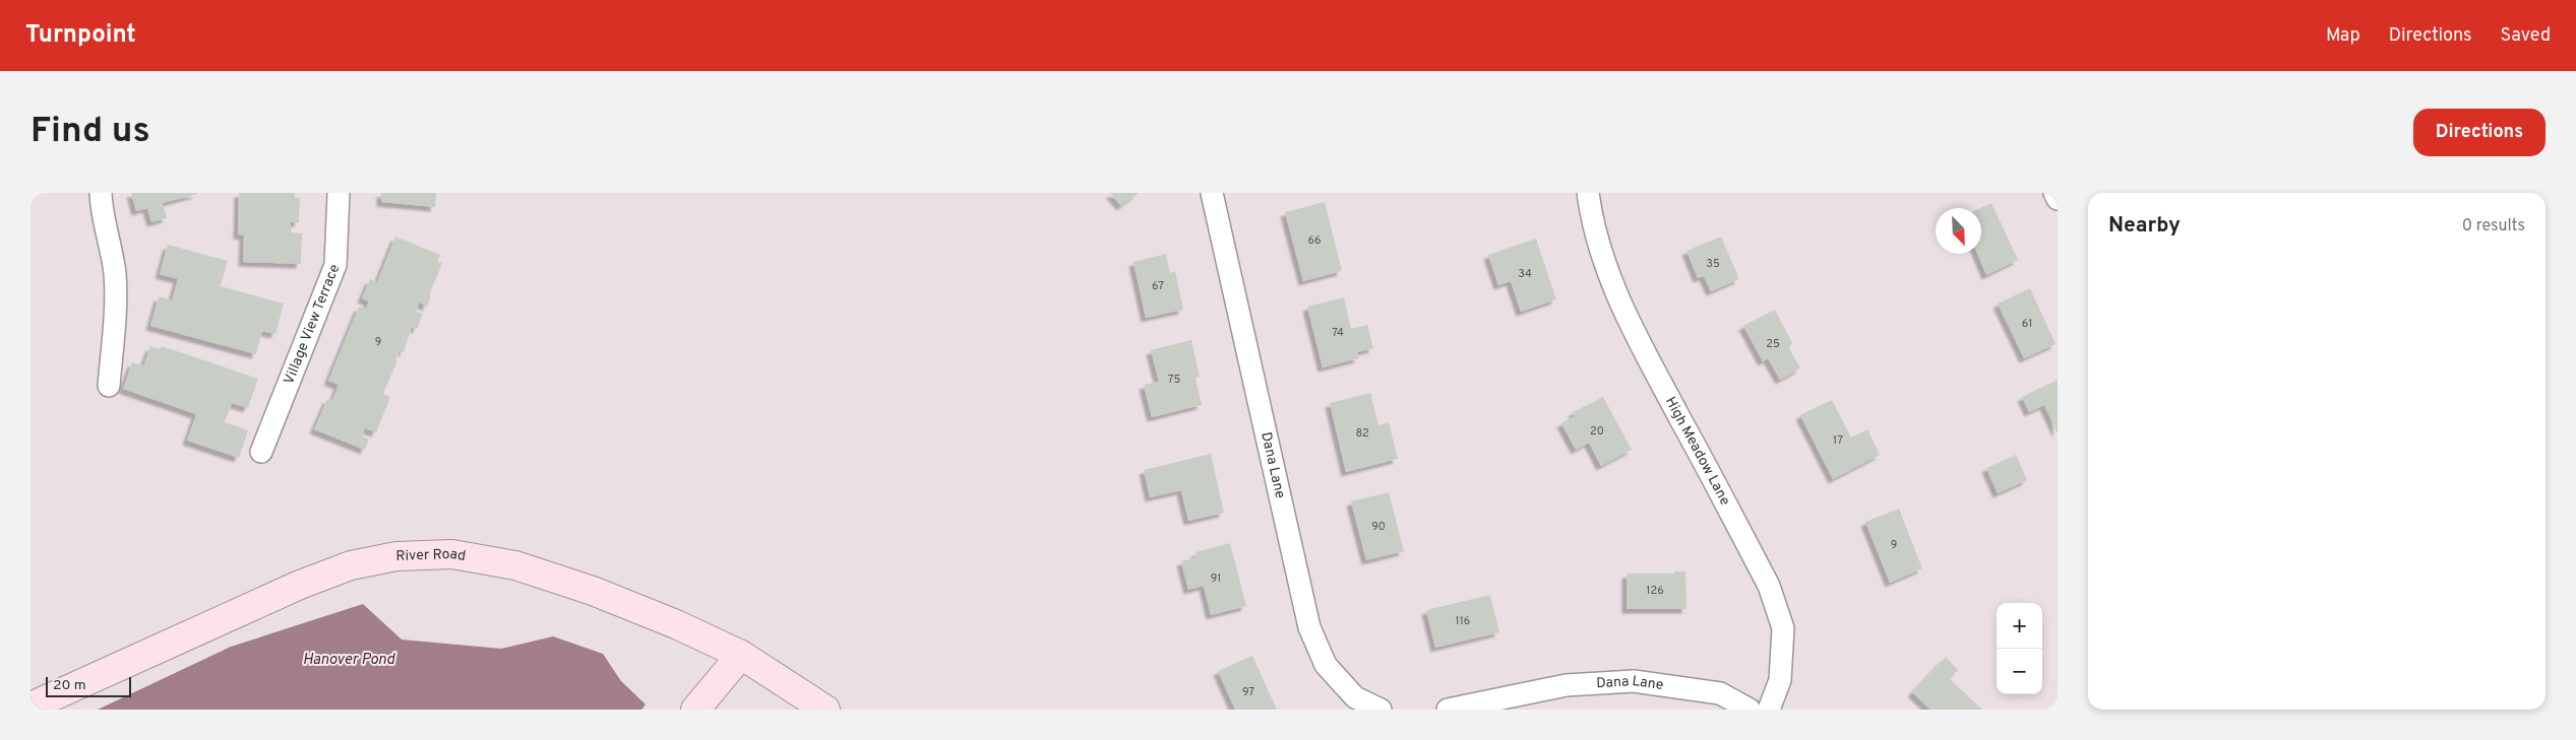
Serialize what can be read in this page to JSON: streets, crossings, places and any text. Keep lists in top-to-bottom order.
{
  "streets": {
    "main road": ["River Road"],
    "street": ["Village View Terrace", "High Meadow Lane", "Dana Lane"]
  },
  "water": ["Hanover Pond"],
  "house_numbers": [
    "66",
    "35",
    "34",
    "67",
    "61",
    "74",
    "9",
    "25",
    "75",
    "20",
    "82",
    "17",
    "90",
    "9",
    "91",
    "126",
    "116",
    "97"
  ],
  "scale_bar": "20 m",
  "north": "bottom right",
  "page": {
    "header": "Turnpoint",
    "nav": ["Map", "Directions", "Saved"],
    "buttons": "Directions",
    "title": "Find us",
    "heading": ["Nearby", "0 results"],
    "map_buttons": ["+", "−"],
    "scale": "20 m"
  }
}
